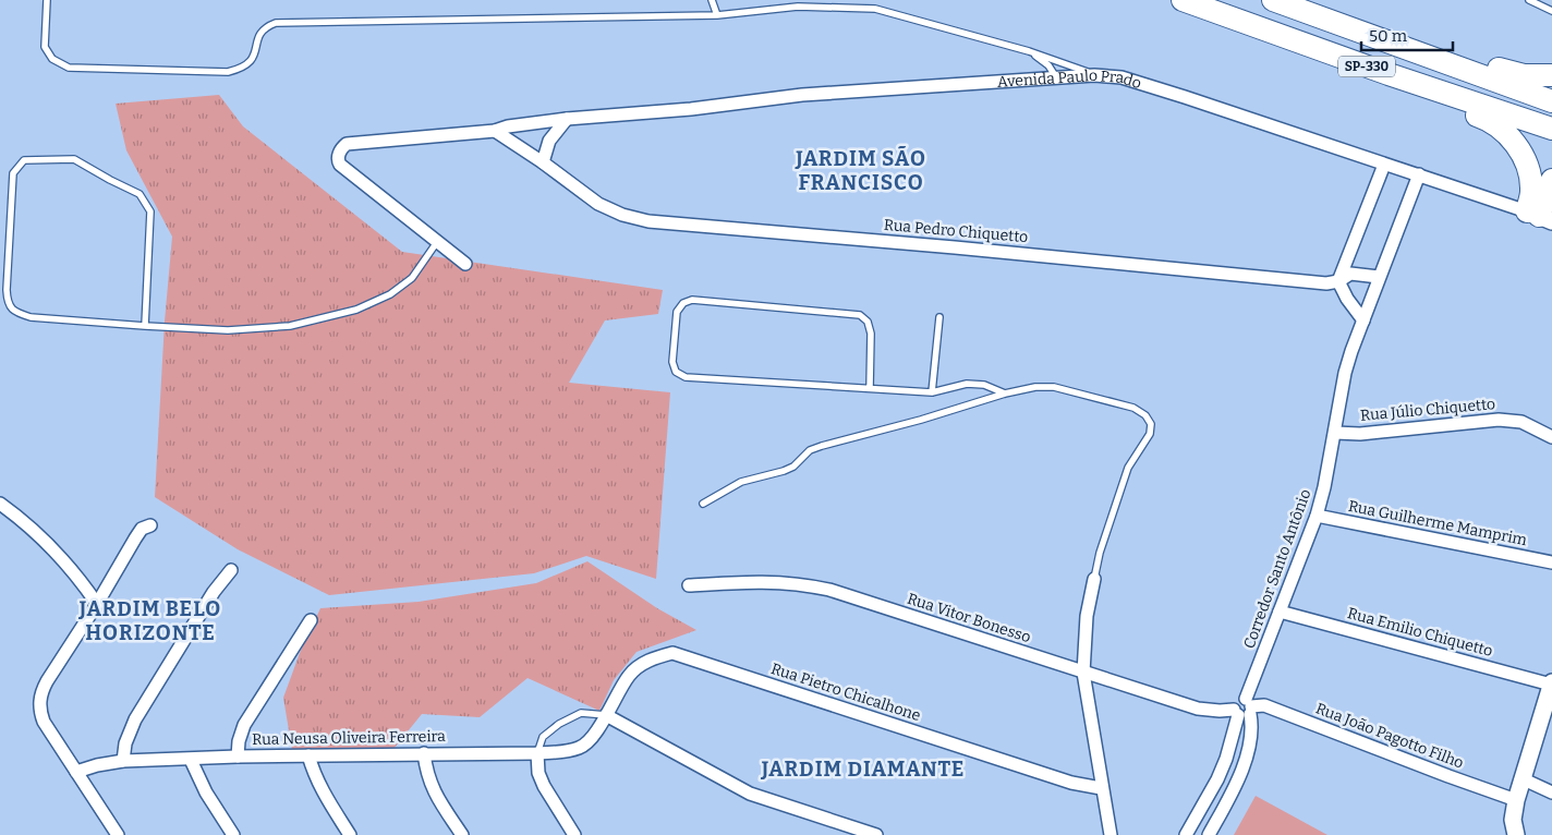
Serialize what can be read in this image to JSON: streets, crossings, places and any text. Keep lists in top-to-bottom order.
{
  "streets": {
    "highway": ["SP-330"],
    "street": [
      "Avenida Paulo Prado",
      "Rua Pedro Chiquetto",
      "Rua Júlio Chiquetto",
      "Rua Guilherme Mamprim",
      "Corredor Santo Antônio",
      "Rua Vitor Bonesso",
      "Rua Emilio Chiquetto",
      "Rua Pietro Chicalhone",
      "Rua João Pagotto Filho",
      "Rua Neusa Oliveira Ferreira"
    ]
  },
  "crossings": [
    ["Avenida Paulo Prado", "Rua Pedro Chiquetto"],
    ["Avenida Paulo Prado", "Corredor Santo Antônio"],
    ["Rua Pedro Chiquetto", "Corredor Santo Antônio"],
    ["Rua Júlio Chiquetto", "Corredor Santo Antônio"],
    ["Rua Guilherme Mamprim", "Corredor Santo Antônio"],
    ["Corredor Santo Antônio", "Rua Vitor Bonesso"],
    ["Corredor Santo Antônio", "Rua Emilio Chiquetto"],
    ["Corredor Santo Antônio", "Rua João Pagotto Filho"],
    ["Rua Vitor Bonesso", "Rua João Pagotto Filho"],
    ["Rua Pietro Chicalhone", "Rua Neusa Oliveira Ferreira"]
  ],
  "districts": ["JARDIM SÃO FRANCISCO", "JARDIM BELO HORIZONTE", "JARDIM DIAMANTE"],
  "scale_bar": "50 m"
}
